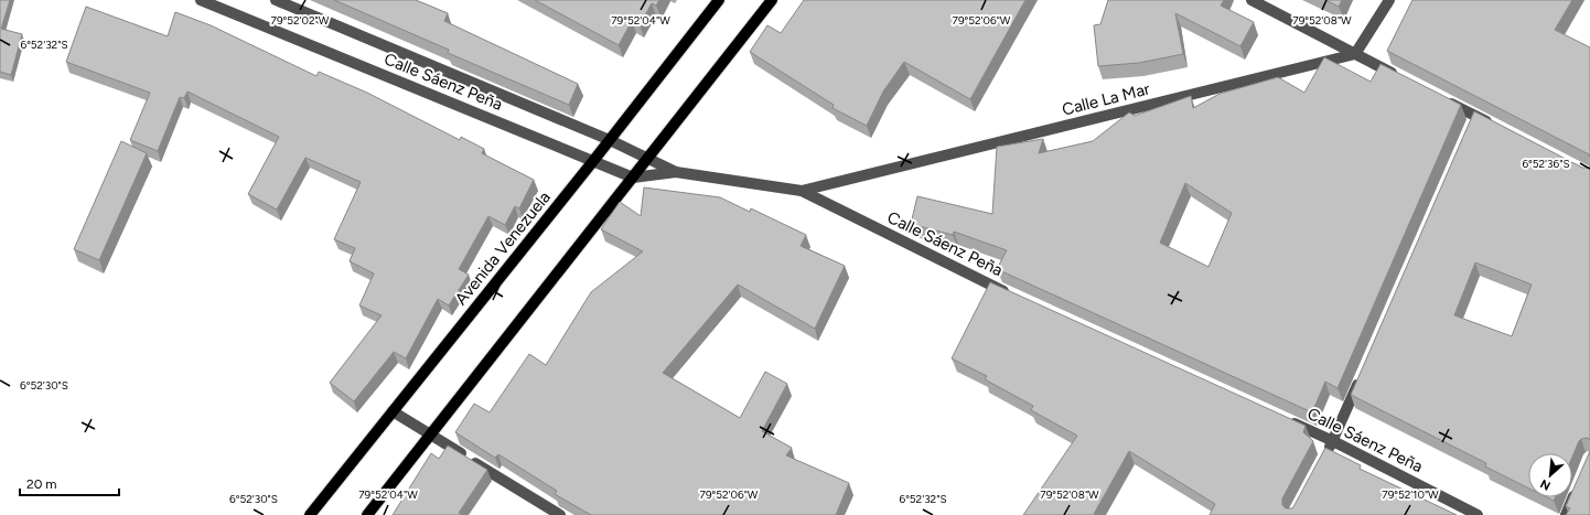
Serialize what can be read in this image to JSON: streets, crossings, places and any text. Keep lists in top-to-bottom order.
{
  "streets": {
    "main road": ["Avenida Venezuela"],
    "street": ["Calle Sáenz Peña", "Calle La Mar"]
  },
  "crossings": [
    ["Calle Sáenz Peña", "Calle La Mar"],
    ["Calle Sáenz Peña", "Avenida Venezuela"]
  ],
  "scale_bar": "20 m",
  "north": "bottom left",
  "coordinates": [
    "79°52'02\"W",
    "79°52'04\"W",
    "79°52'06\"W",
    "79°52'08\"W",
    "6°52'32\"S",
    "6°52'36\"S",
    "6°52'30\"S",
    "79°52'10\"W"
  ]
}
